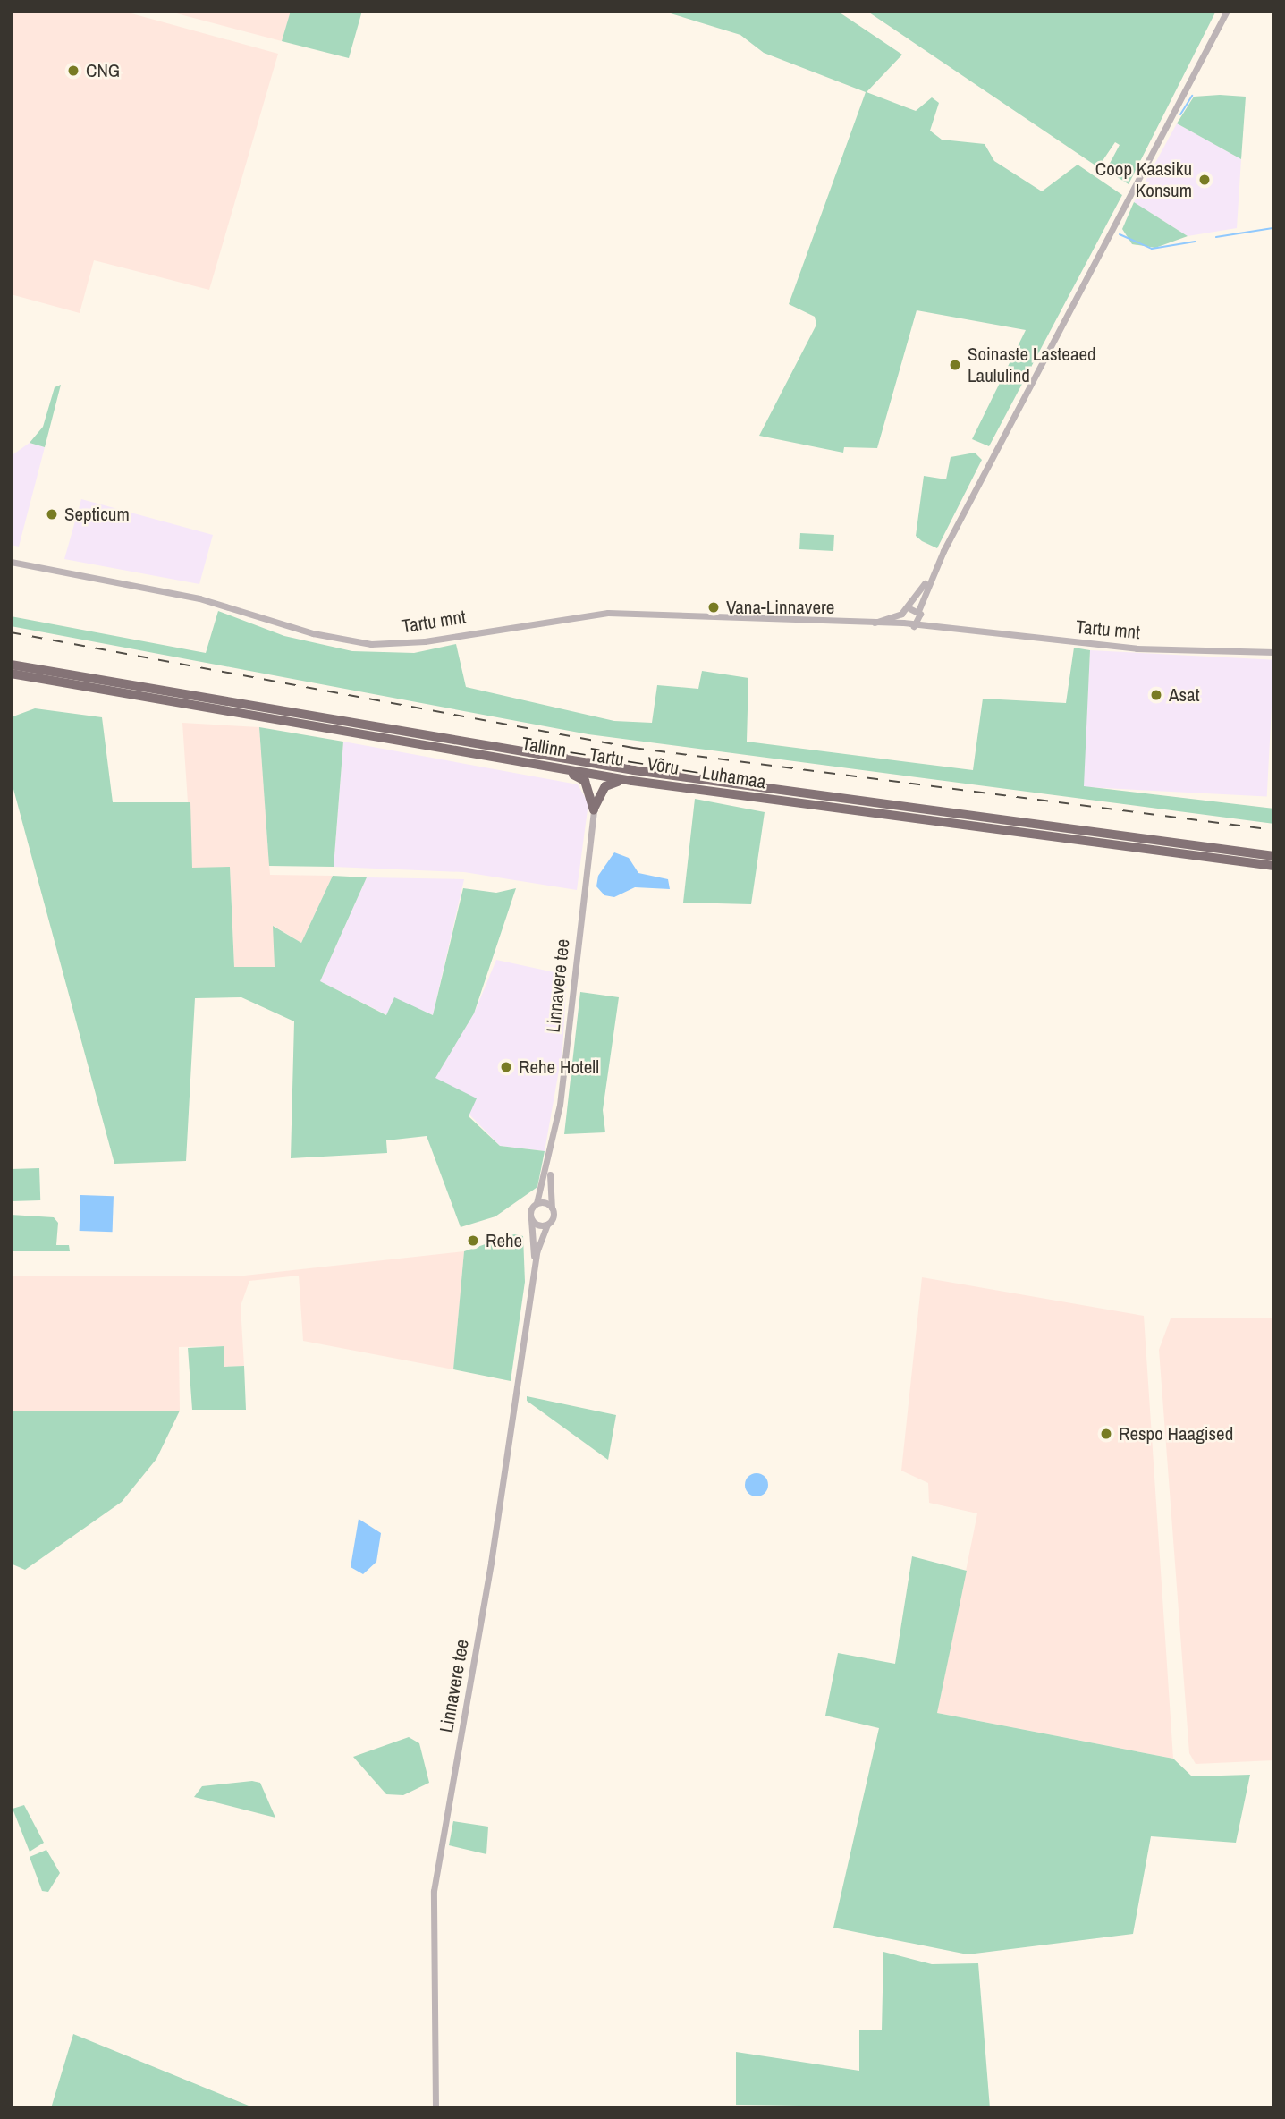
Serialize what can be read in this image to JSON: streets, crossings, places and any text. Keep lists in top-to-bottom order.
{
  "streets": {
    "highway": ["Tallinn — Tartu — Võru — Luhamaa"],
    "street": ["Tartu mnt", "Linnavere tee"]
  },
  "places": [
    "CNG",
    "Coop Kaasiku Konsum",
    "Soinaste Lasteaed Laululind",
    "Septicum",
    "Vana-Linnavere",
    "Asat",
    "Rehe Hotell",
    "Rehe",
    "Respo Haagised"
  ]
}
